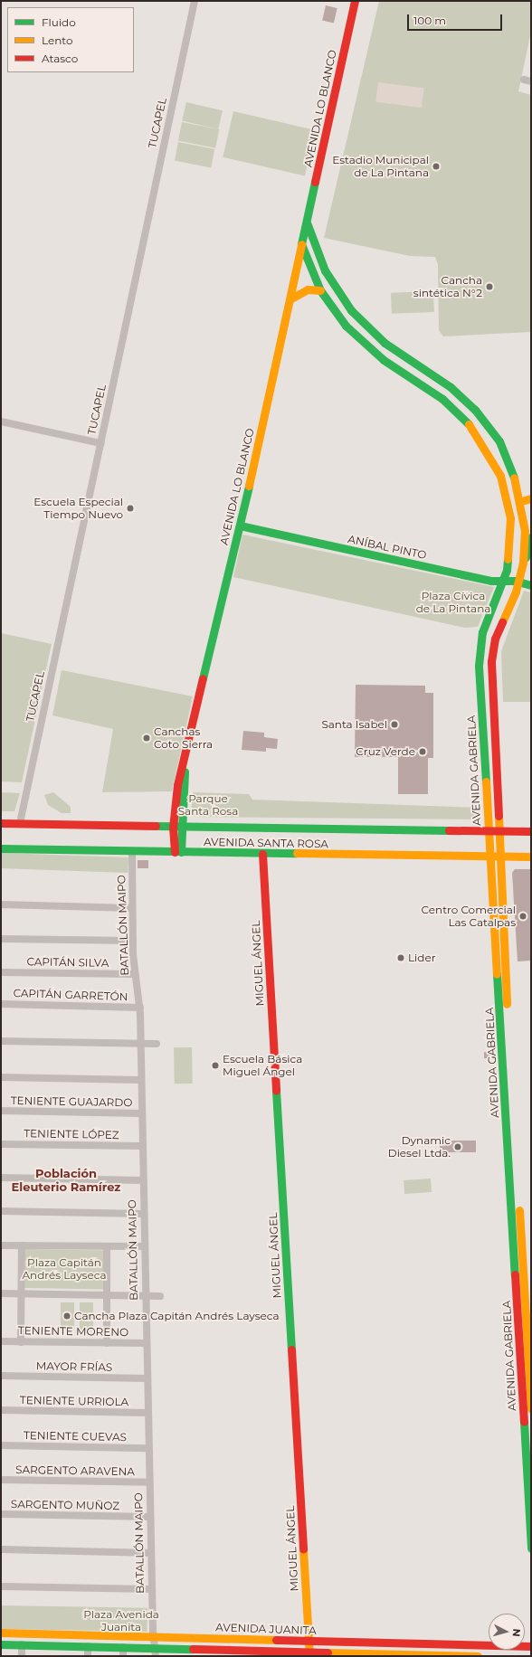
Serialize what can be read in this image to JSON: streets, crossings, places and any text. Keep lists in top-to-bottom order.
{
  "streets": {
    "main road": [
      "AVENIDA LO BLANCO",
      "ANÍBAL PINTO",
      "AVENIDA GABRIELA",
      "AVENIDA SANTA ROSA",
      "MIGUEL ÁNGEL",
      "AVENIDA JUANITA"
    ],
    "street": [
      "TUCAPEL",
      "BATALLÓN MAIPO",
      "CAPITÁN SILVA",
      "CAPITÁN GARRETÓN",
      "TENIENTE GUAJARDO",
      "TENIENTE LÓPEZ",
      "TENIENTE MORENO",
      "MAYOR FRÍAS",
      "TENIENTE URRIOLA",
      "TENIENTE CUEVAS",
      "SARGENTO ARAVENA",
      "SARGENTO MUÑOZ"
    ]
  },
  "crossings": [
    ["AVENIDA LO BLANCO", "ANÍBAL PINTO"],
    ["AVENIDA LO BLANCO", "AVENIDA GABRIELA"],
    ["AVENIDA LO BLANCO", "AVENIDA SANTA ROSA"],
    ["TUCAPEL", "AVENIDA SANTA ROSA"],
    ["ANÍBAL PINTO", "AVENIDA GABRIELA"],
    ["AVENIDA GABRIELA", "AVENIDA SANTA ROSA"],
    ["AVENIDA SANTA ROSA", "BATALLÓN MAIPO"],
    ["AVENIDA SANTA ROSA", "MIGUEL ÁNGEL"],
    ["BATALLÓN MAIPO", "CAPITÁN SILVA"],
    ["BATALLÓN MAIPO", "CAPITÁN GARRETÓN"],
    ["BATALLÓN MAIPO", "TENIENTE GUAJARDO"],
    ["BATALLÓN MAIPO", "TENIENTE LÓPEZ"],
    ["BATALLÓN MAIPO", "TENIENTE MORENO"],
    ["BATALLÓN MAIPO", "MAYOR FRÍAS"],
    ["BATALLÓN MAIPO", "TENIENTE URRIOLA"],
    ["BATALLÓN MAIPO", "TENIENTE CUEVAS"],
    ["BATALLÓN MAIPO", "SARGENTO ARAVENA"],
    ["BATALLÓN MAIPO", "SARGENTO MUÑOZ"],
    ["BATALLÓN MAIPO", "AVENIDA JUANITA"],
    ["MIGUEL ÁNGEL", "AVENIDA JUANITA"]
  ],
  "districts": ["Población Eleuterio Ramírez"],
  "parks": [
    "Plaza Cívica de La Pintana",
    "Parque Santa Rosa",
    "Plaza Capitán Andrés Layseca",
    "Plaza Avenida Juanita"
  ],
  "places": [
    "Estadio Municipal de La Pintana",
    "Cancha sintética N°2",
    "Escuela Especial Tiempo Nuevo",
    "Santa Isabel",
    "Canchas Coto Sierra",
    "Cruz Verde",
    "Centro Comercial Las Catalpas",
    "Lider",
    "Escuela Básica Miguel Ángel",
    "Dynamic Diesel Ltda.",
    "Cancha Plaza Capitán Andrés Layseca"
  ],
  "legend": ["Fluido", "Lento", "Atasco"],
  "scale_bar": "100 m",
  "north": "right"
}
